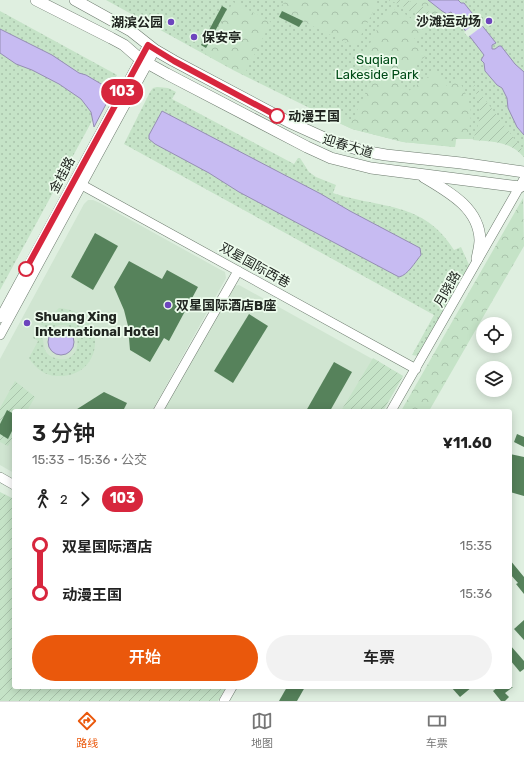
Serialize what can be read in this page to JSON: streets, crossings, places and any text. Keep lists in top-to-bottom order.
{
  "streets": {
    "main road": ["迎春大道"],
    "street": ["金桂路", "双星国际西巷", "月晓路"]
  },
  "crossings": [
    ["迎春大道", "金桂路"],
    ["迎春大道", "月晓路"],
    ["金桂路", "双星国际西巷"],
    ["双星国际西巷", "月晓路"]
  ],
  "parks": ["Suqian Lakeside Park"],
  "places": [
    "沙滩运动场",
    "湖滨公园",
    "保安亭",
    "动漫王国",
    "双星国际酒店B座",
    "Shuang Xing International Hotel"
  ],
  "lines": ["bus line 103"],
  "page": {
    "on_map": "103",
    "heading": ["3 分钟", "15:33 – 15:36 · 公交", "¥11.60"],
    "legs": ["2", "103"],
    "list": [
      {
        "name": "双星国际酒店",
        "value": "15:35"
      },
      {
        "name": "动漫王国",
        "value": "15:36"
      }
    ],
    "buttons": ["开始", "车票"],
    "tabs": ["路线", "地图", "车票"]
  }
}
